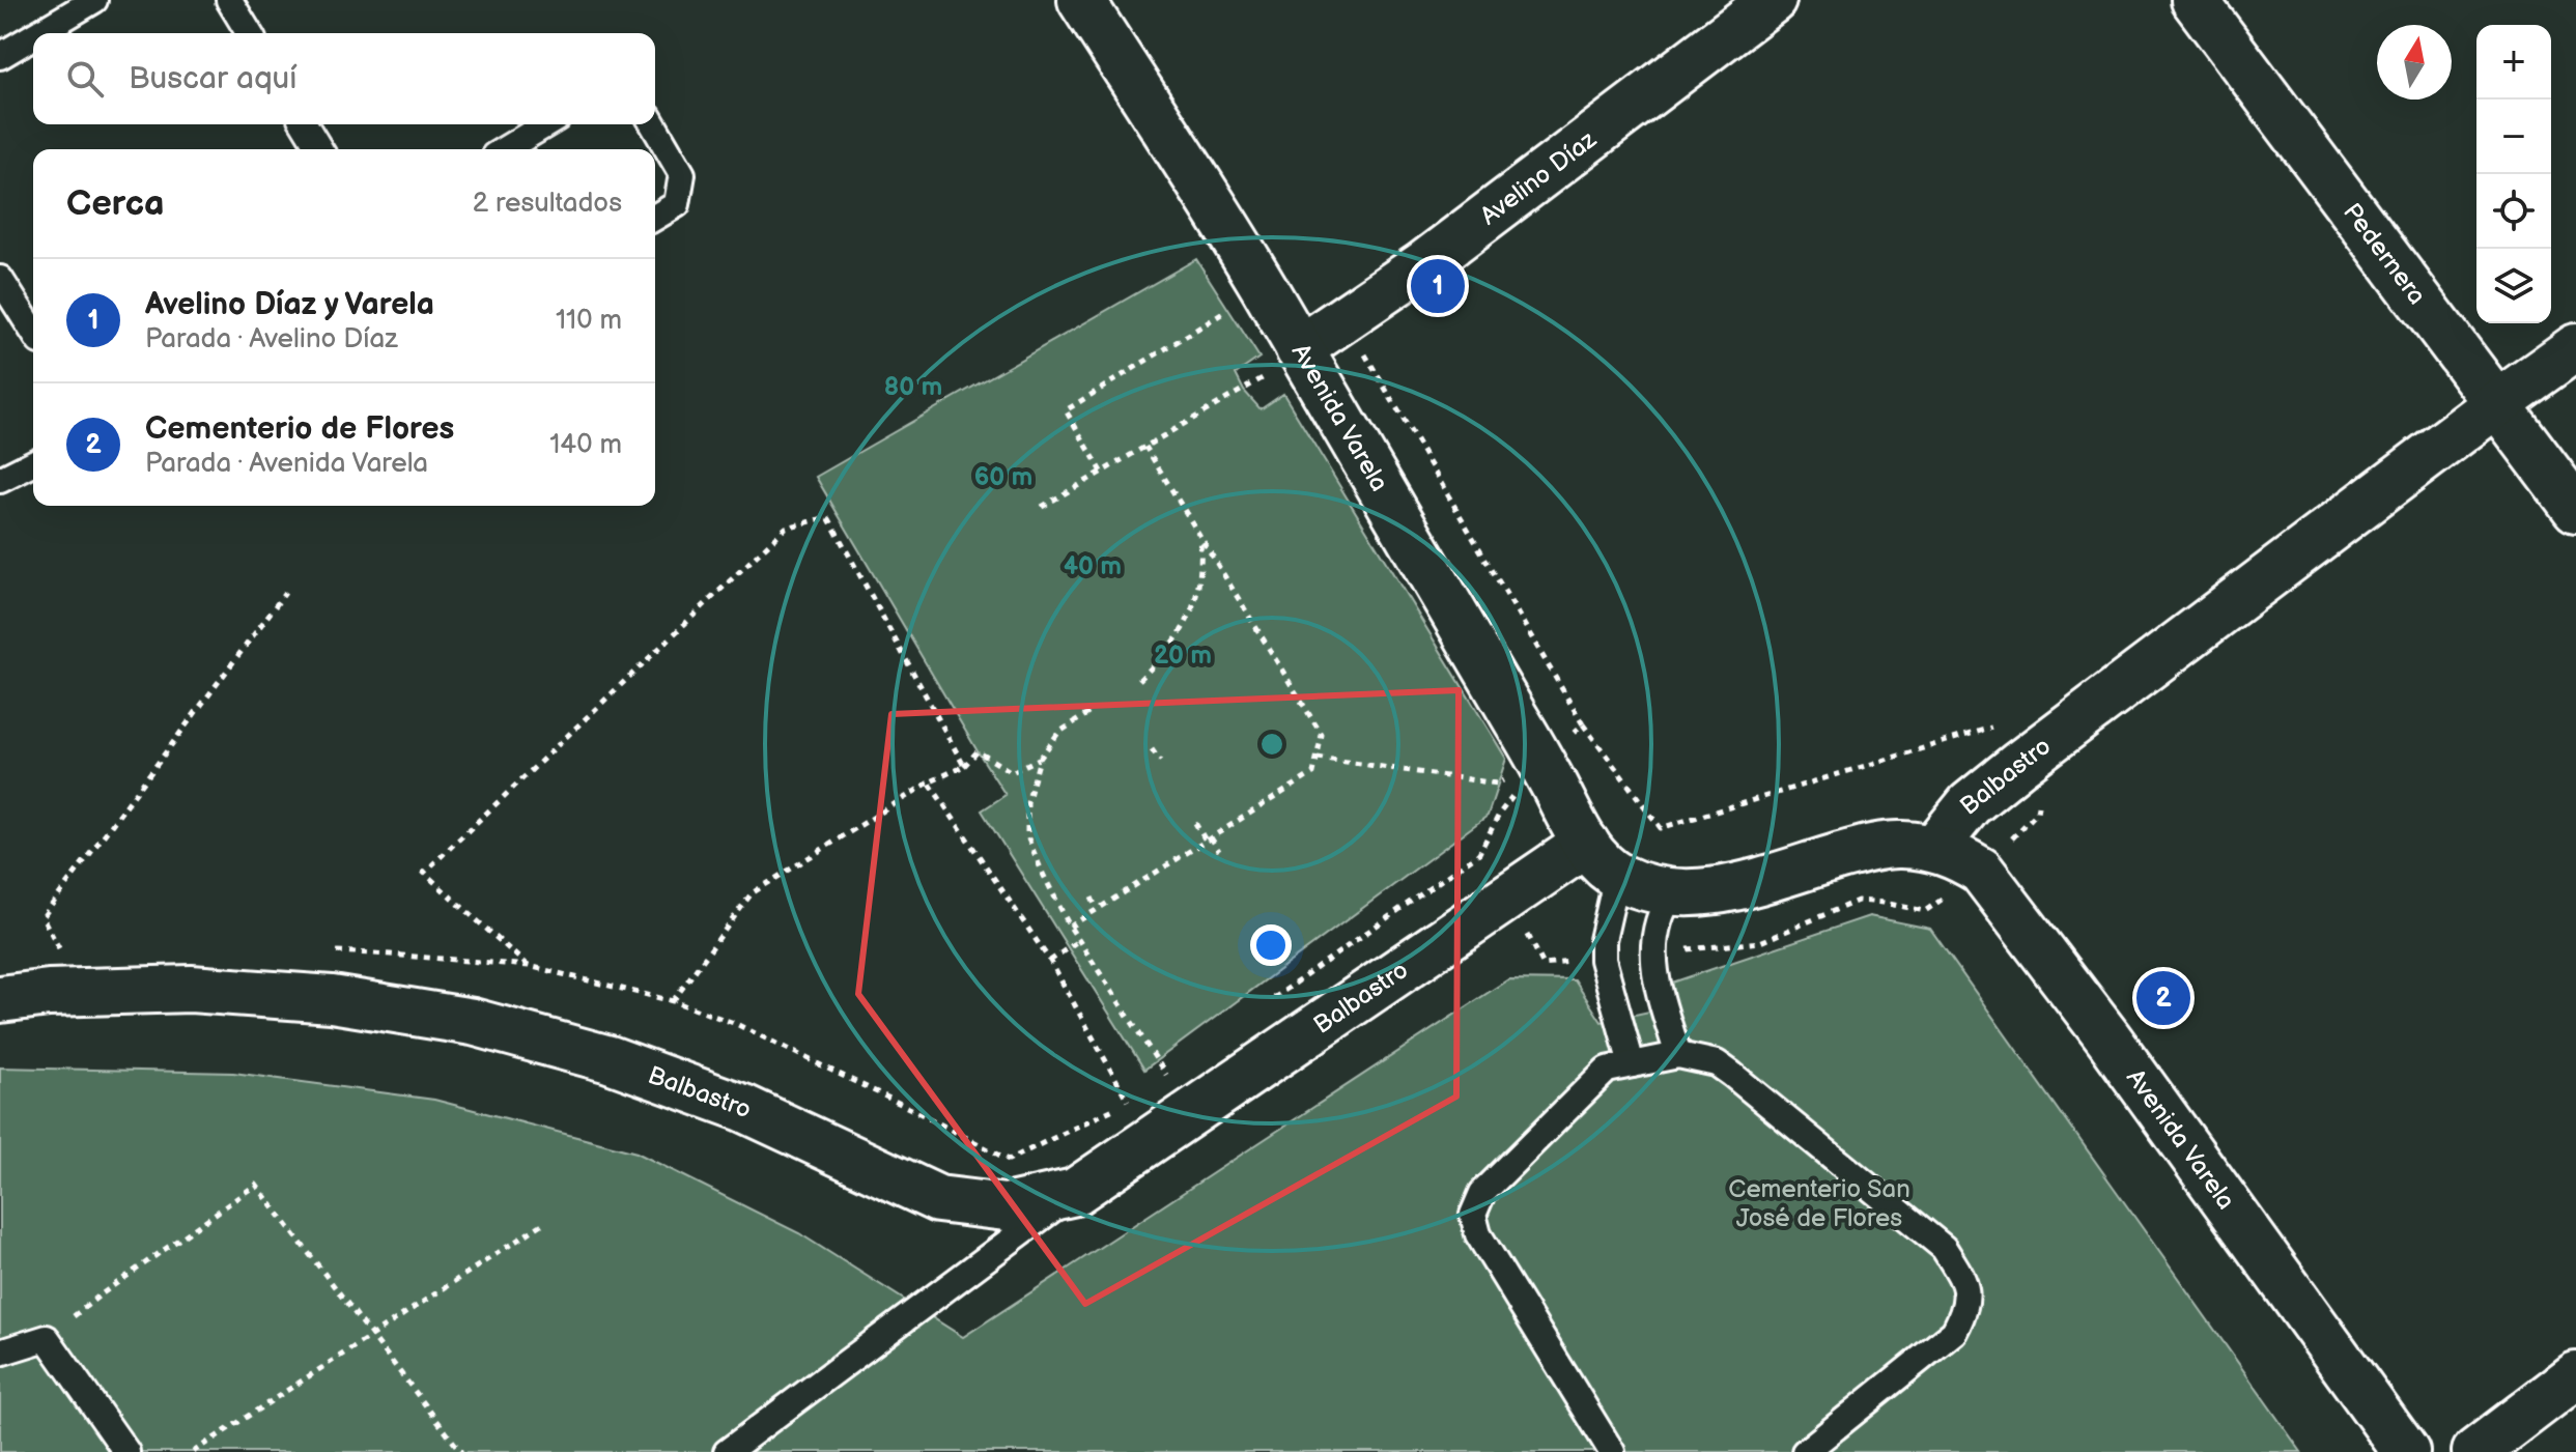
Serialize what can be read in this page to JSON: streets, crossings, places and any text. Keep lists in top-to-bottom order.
{
  "streets": {
    "street": [
      "Avelino Díaz",
      "Pedernera",
      "Avenida Varela",
      "Balbastro"
    ]
  },
  "crossings": [
    ["Avelino Díaz", "Avenida Varela"],
    ["Pedernera", "Balbastro"],
    ["Avenida Varela", "Balbastro"]
  ],
  "parks": ["Cementerio San José de Flores"],
  "north": "top",
  "page": {
    "map_buttons": ["+", "−"],
    "search": "Buscar aquí",
    "heading": ["Cerca", "2 resultados"],
    "pins": ["1", "2"],
    "list": [
      {
        "mark": "1",
        "name": "Avelino Díaz y Varela",
        "note": "Parada · Avelino Díaz",
        "value": "110 m"
      },
      {
        "mark": "2",
        "name": "Cementerio de Flores",
        "note": "Parada · Avenida Varela",
        "value": "140 m"
      }
    ]
  },
  "rings": [
    "80 m",
    "60 m",
    "40 m",
    "20 m"
  ]
}
